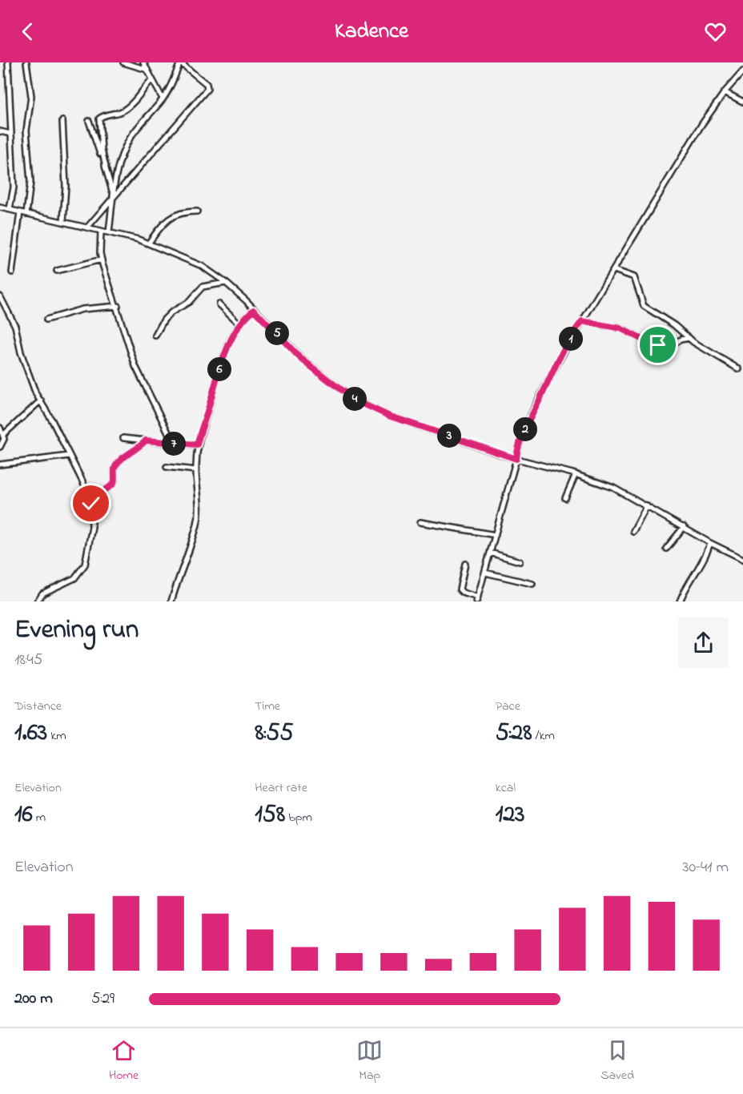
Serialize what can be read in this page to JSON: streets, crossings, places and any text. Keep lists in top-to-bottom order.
{
  "page": {
    "header": "Kadence",
    "pins": [
      "5",
      "1",
      "6",
      "4",
      "2",
      "3",
      "7"
    ],
    "heading": ["Evening run", "18:45"],
    "stats": [
      ["Distance", "1.63 km"],
      ["Time", "8:55"],
      ["Pace", "5:28 /km"],
      ["Elevation", "16 m"],
      ["Heart rate", "158 bpm"],
      ["kcal", "123"]
    ],
    "chart": ["Elevation", "30–41 m"],
    "list": [
      {
        "name": "200 m",
        "note": "5:29"
      }
    ],
    "tabs": ["Home", "Map", "Saved"]
  }
}
